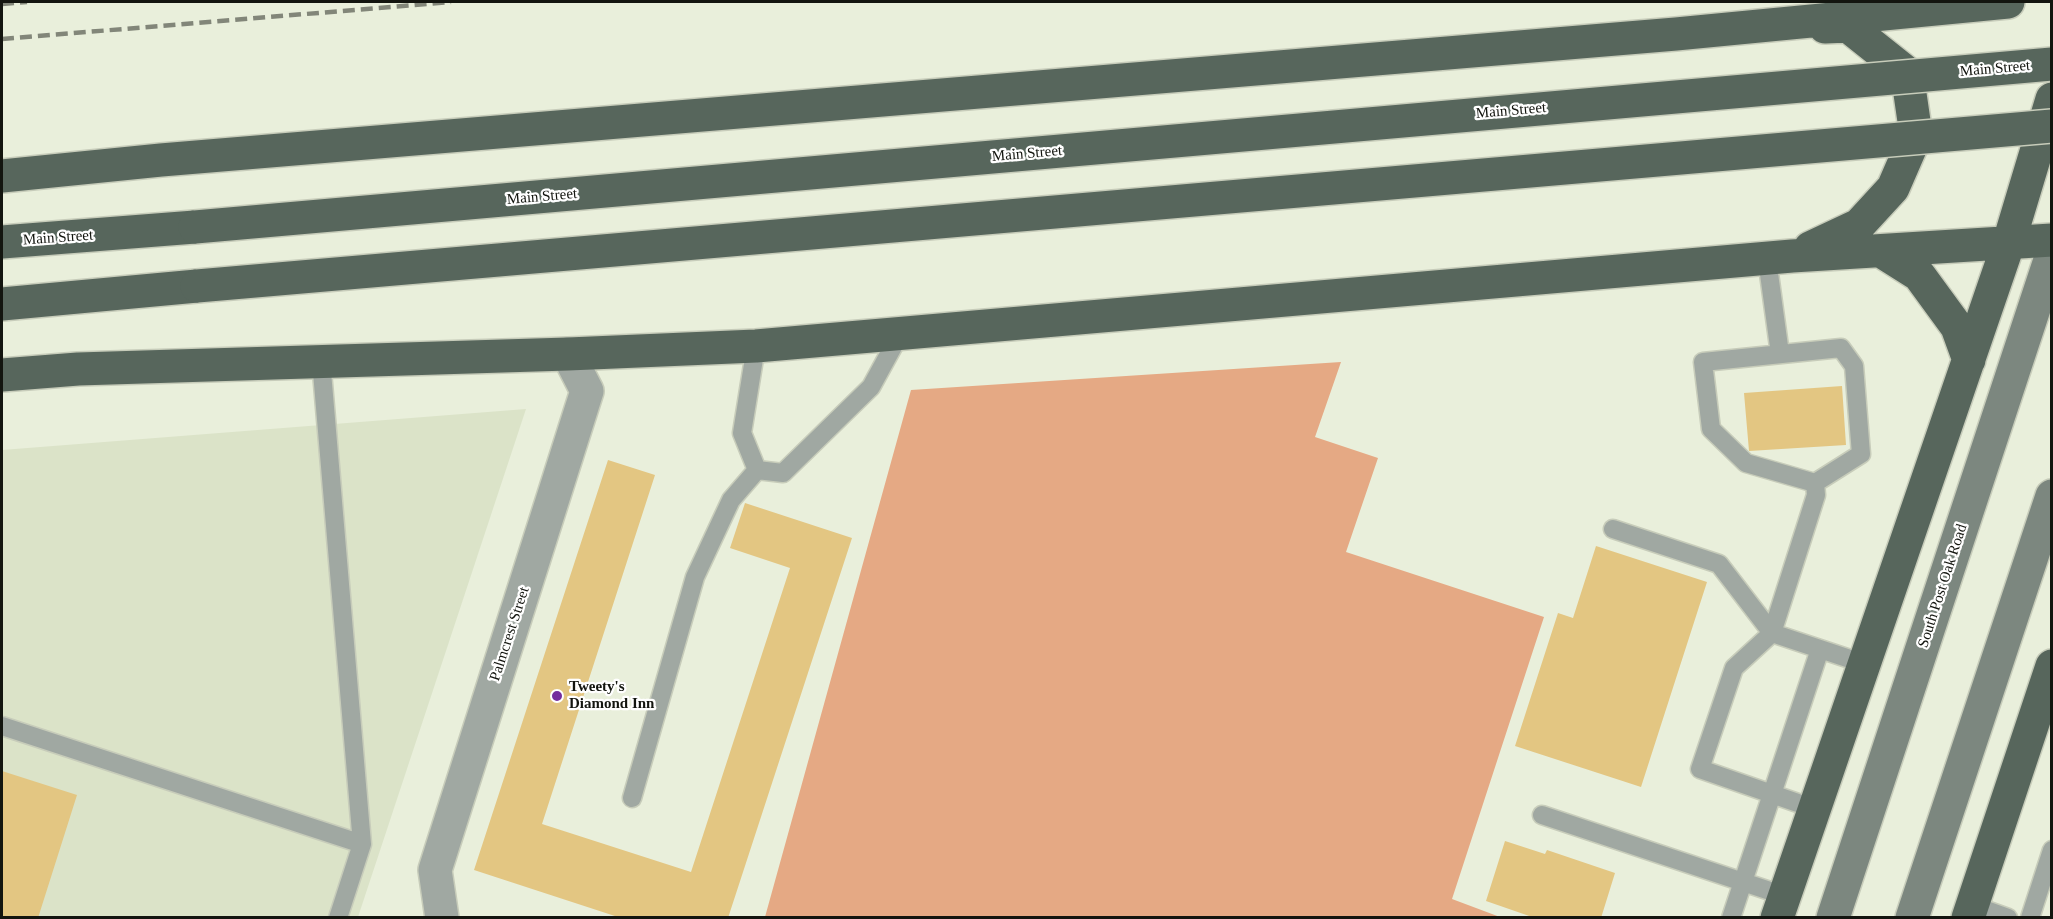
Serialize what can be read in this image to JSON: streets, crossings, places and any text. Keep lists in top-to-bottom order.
{
  "streets": {
    "highway": ["Main Street"],
    "main road": ["South Post Oak Road"],
    "street": ["Palmcrest Street"]
  },
  "places": ["Tweety's Diamond Inn"]
}
